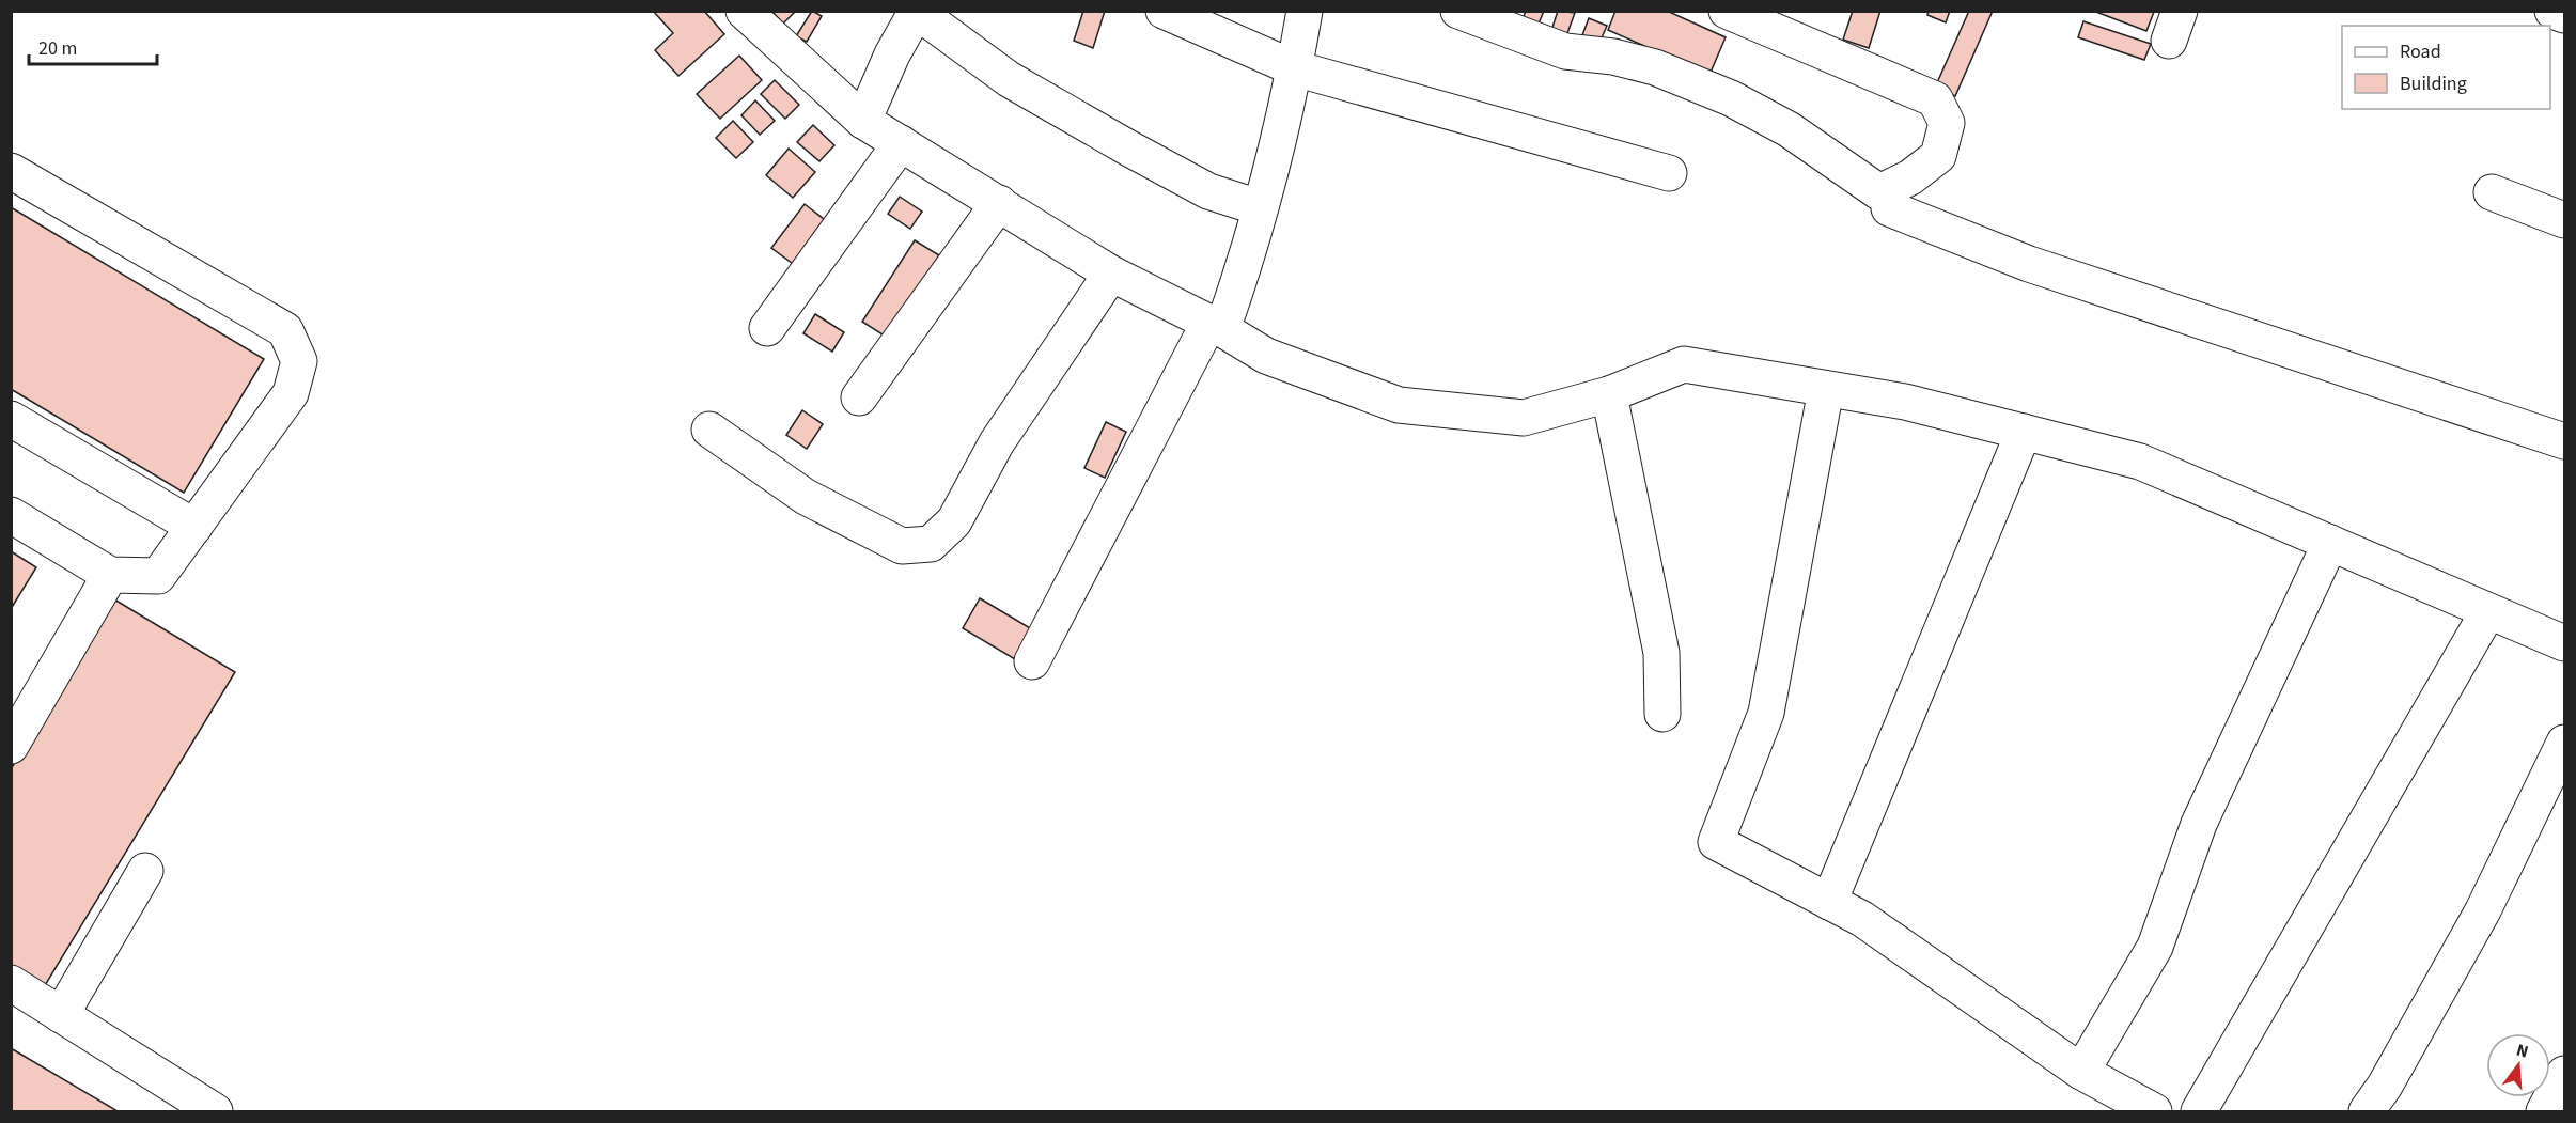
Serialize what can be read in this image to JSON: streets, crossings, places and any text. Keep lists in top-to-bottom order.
{
  "legend": ["Road", "Building"],
  "scale_bar": "20 m",
  "north": "top"
}
